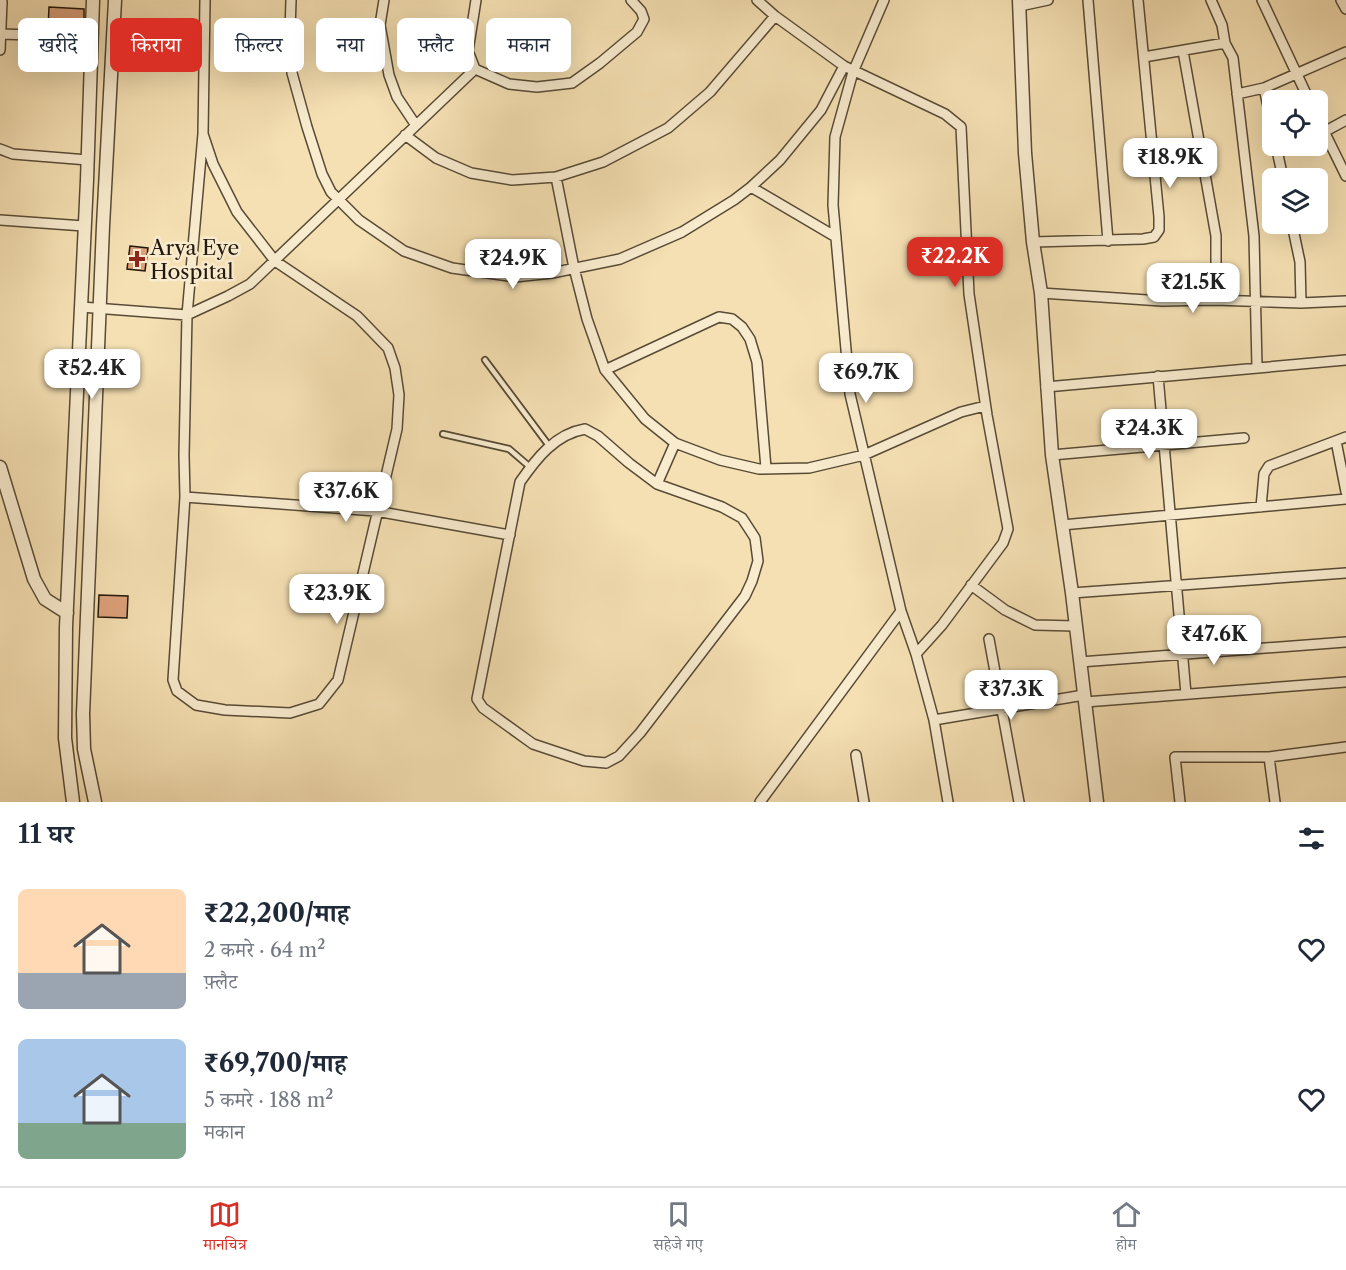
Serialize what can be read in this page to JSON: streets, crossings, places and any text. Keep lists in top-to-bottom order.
{
  "places": {
    "health": ["Arya Eye Hospital"]
  },
  "page": {
    "chip": [
      "खरीदें",
      "किराया",
      "फ़िल्टर",
      "नया",
      "फ़्लैट",
      "मकान"
    ],
    "price": [
      "₹18.9K",
      "₹22.2K",
      "₹24.9K",
      "₹21.5K",
      "₹52.4K",
      "₹69.7K",
      "₹24.3K",
      "₹37.6K",
      "₹23.9K",
      "₹47.6K",
      "₹37.3K"
    ],
    "heading": "11 घर",
    "list": [
      {
        "name": "₹22,200/माह",
        "note": "2 कमरे · 64 m² · फ़्लैट"
      },
      {
        "name": "₹69,700/माह",
        "note": "5 कमरे · 188 m² · मकान"
      }
    ],
    "tabs": ["मानचित्र", "सहेजे गए", "होम"]
  }
}
